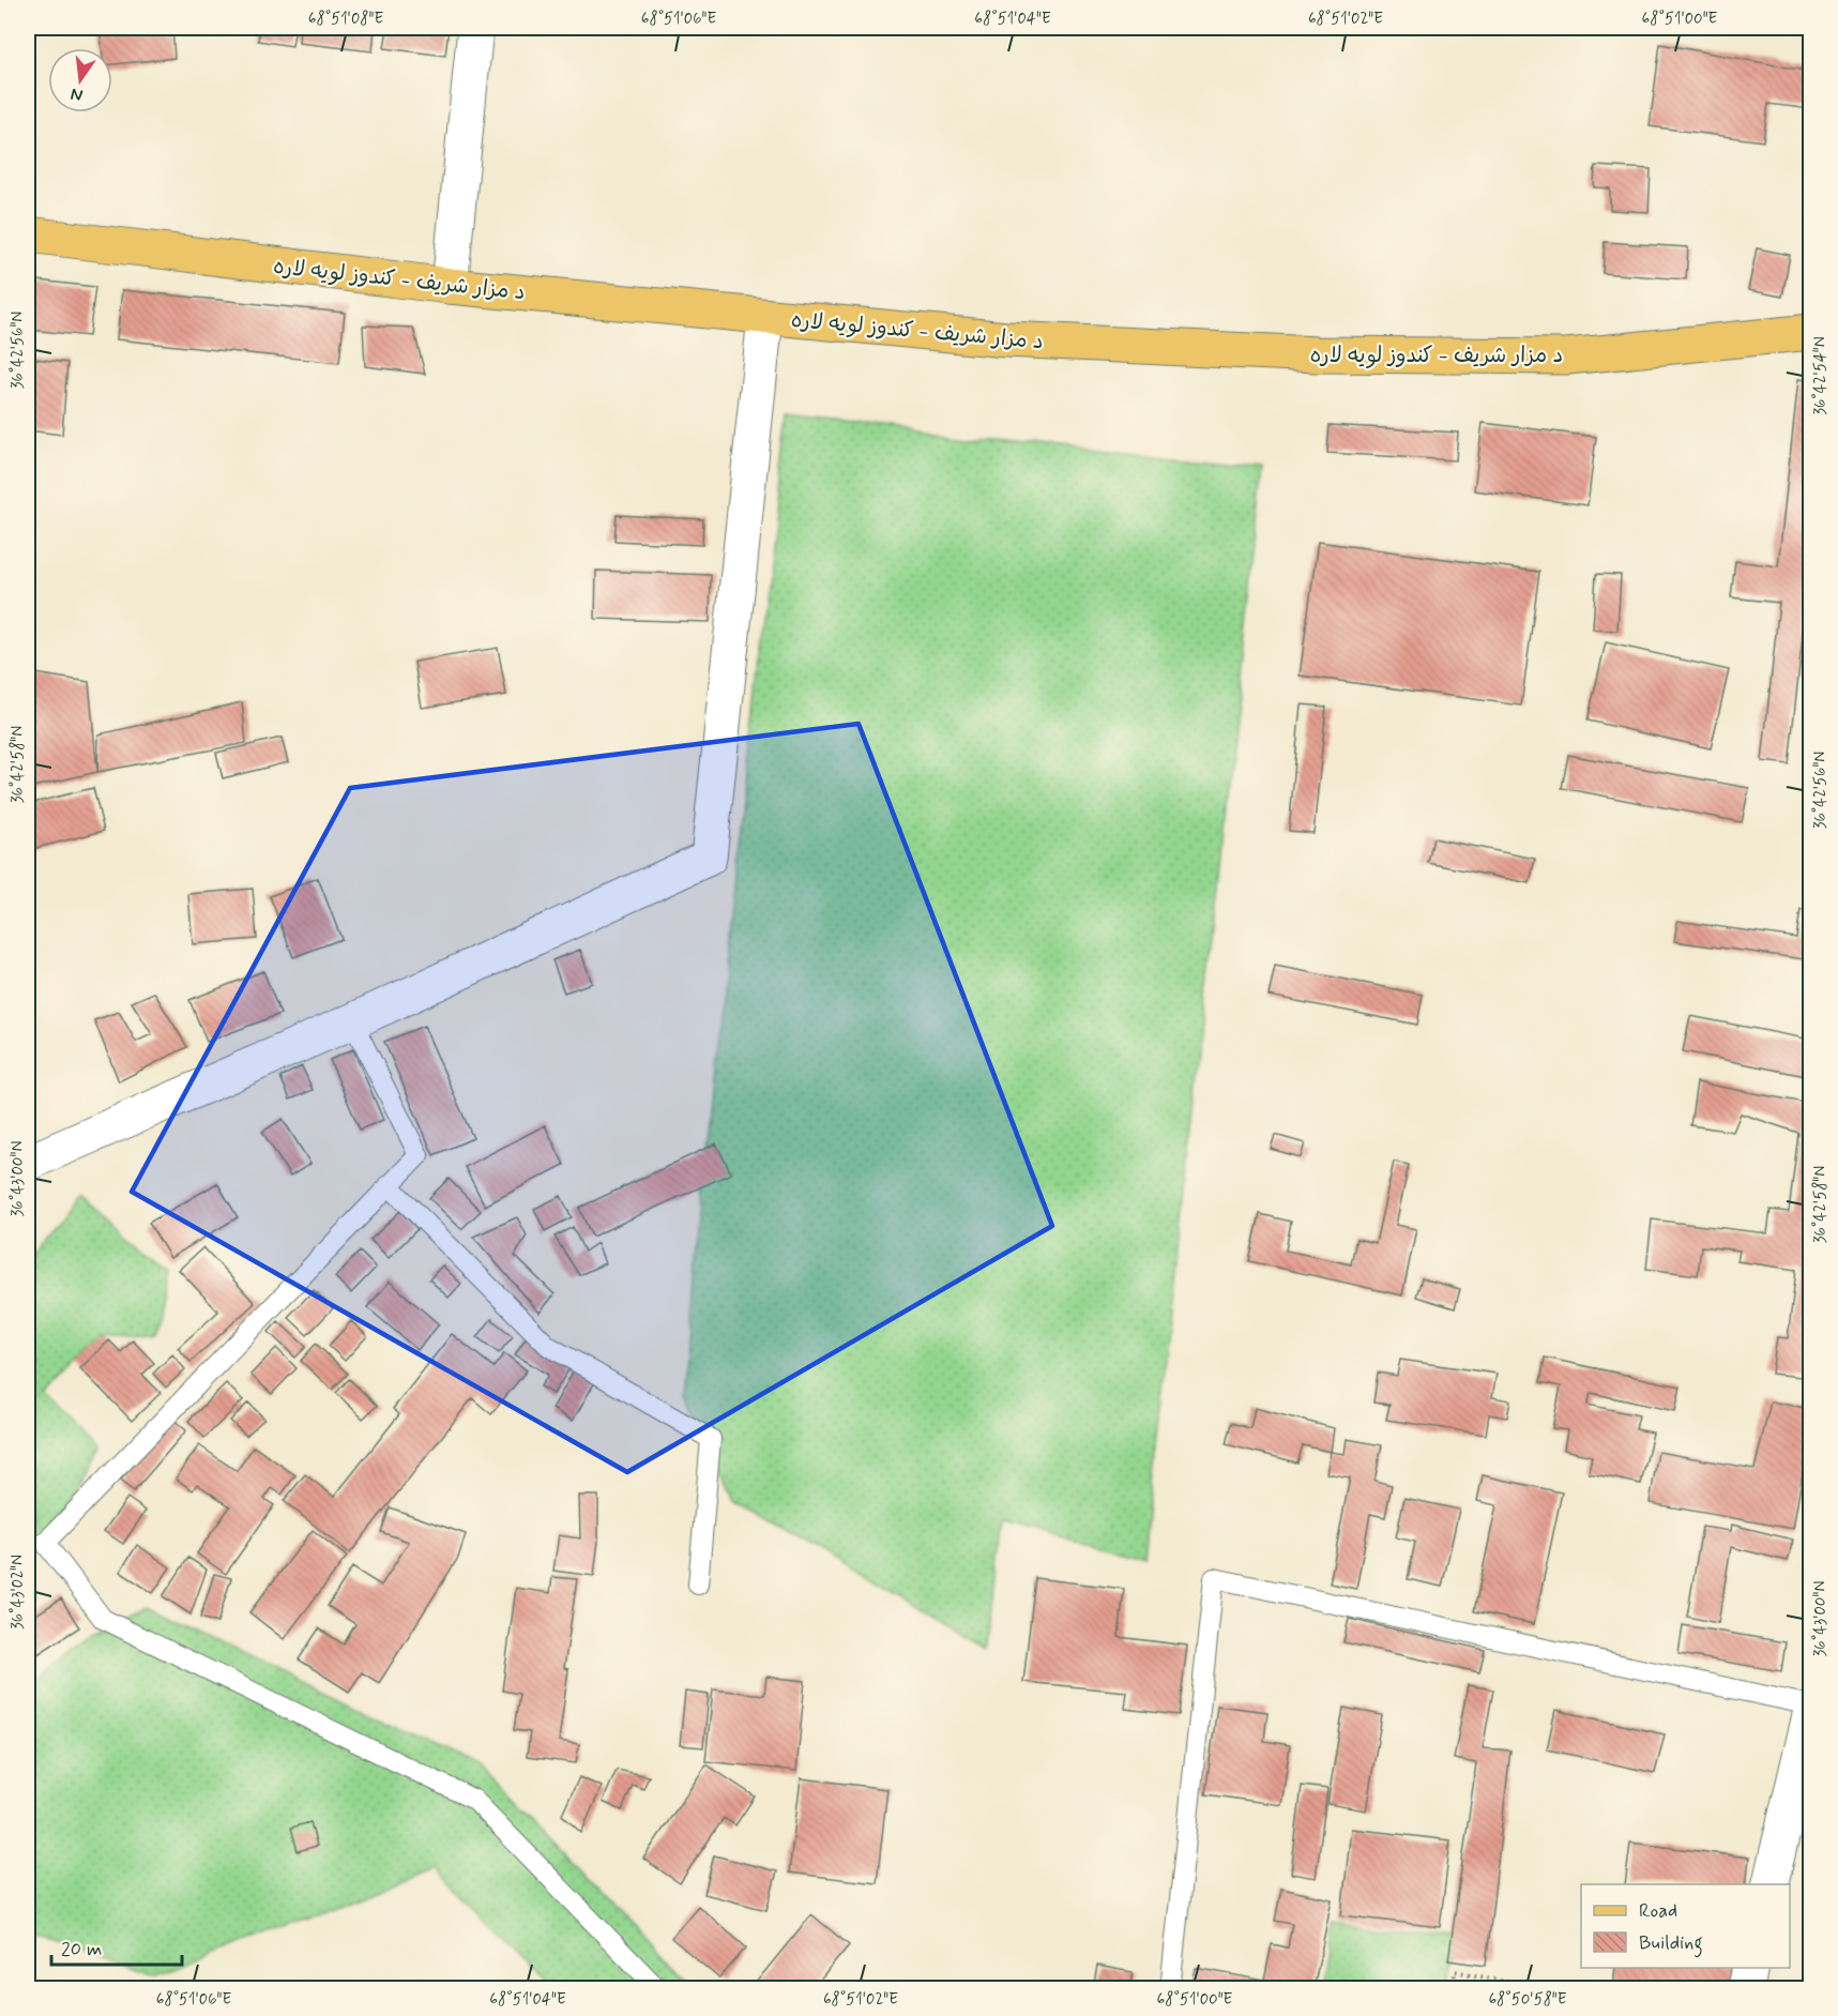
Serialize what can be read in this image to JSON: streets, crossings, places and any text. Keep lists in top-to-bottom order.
{
  "streets": {
    "main road": ["د مزار شریف - کندوز لویه لاره"]
  },
  "legend": ["Road", "Building"],
  "scale_bar": "20 m",
  "north": "bottom",
  "coordinates": [
    "68°51'08\"E",
    "68°51'06\"E",
    "68°51'04\"E",
    "68°51'02\"E",
    "68°51'00\"E",
    "36°42'56\"N",
    "36°42'54\"N",
    "36°42'58\"N",
    "36°43'00\"N",
    "36°43'02\"N",
    "68°50'58\"E"
  ]
}
